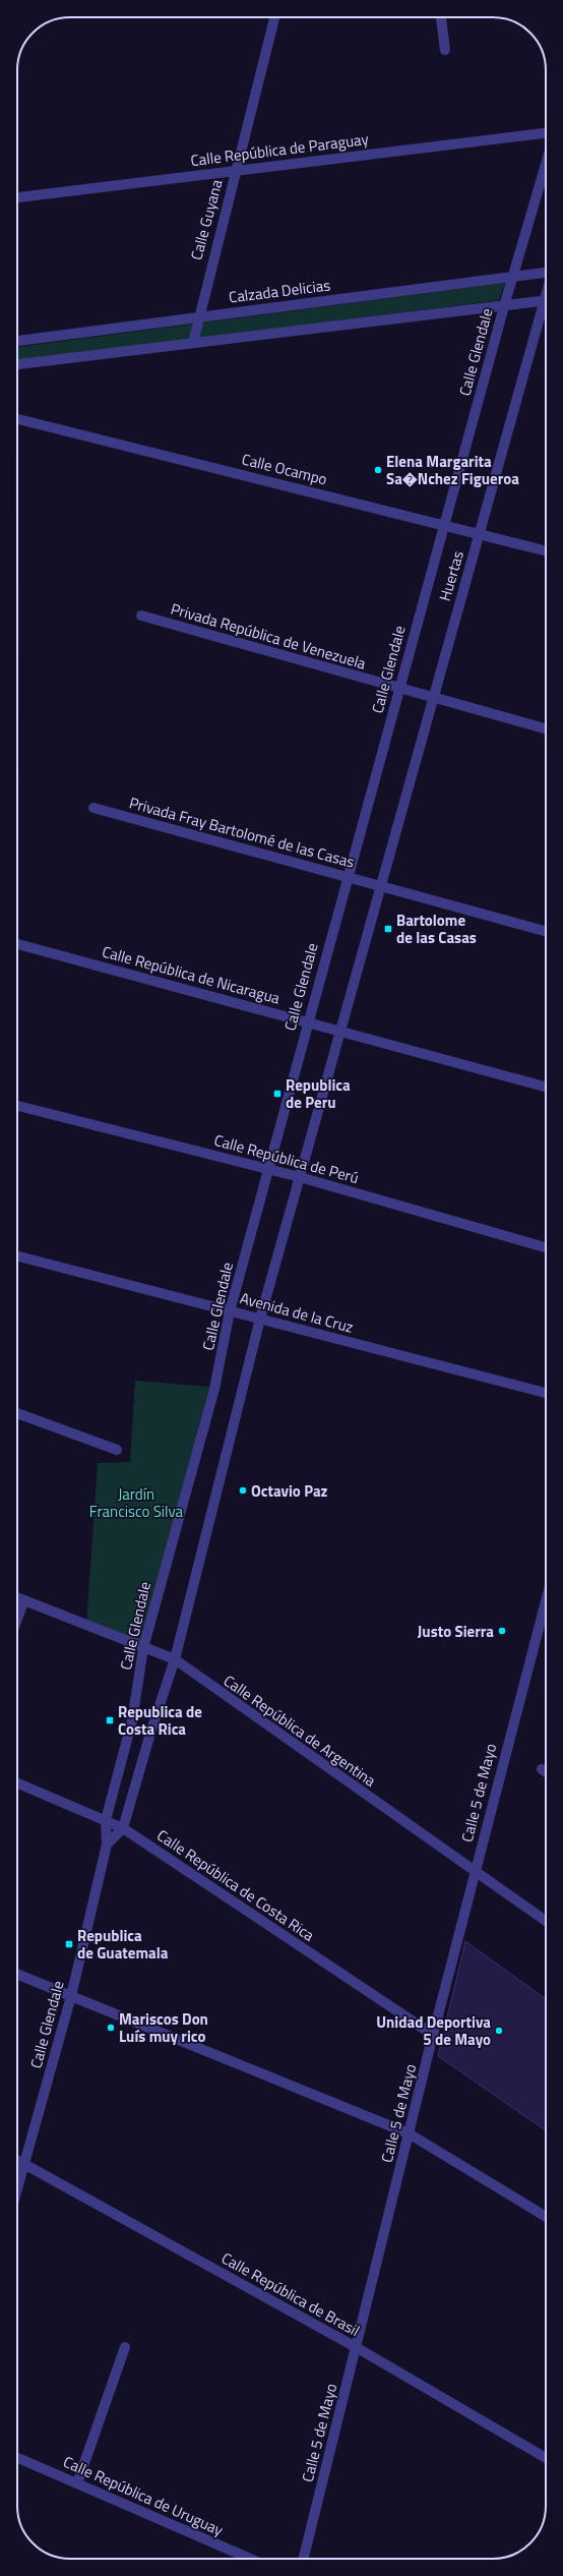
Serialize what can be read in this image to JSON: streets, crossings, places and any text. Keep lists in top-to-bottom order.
{
  "streets": {
    "street": [
      "Calle República de Paraguay",
      "Calle Guyana",
      "Calzada Delicias",
      "Calle Glendale",
      "Calle Ocampo",
      "Huertas",
      "Privada República de Venezuela",
      "Privada Fray Bartolomé de las Casas",
      "Calle República de Nicaragua",
      "Calle República de Perú",
      "Avenida de la Cruz",
      "Calle República de Argentina",
      "Calle 5 de Mayo",
      "Calle República de Costa Rica",
      "Calle República de Brasil",
      "Calle República de Uruguay"
    ]
  },
  "crossings": [
    ["Calle República de Paraguay", "Calle Guyana"],
    ["Calle Guyana", "Calzada Delicias"],
    ["Calzada Delicias", "Calle Glendale"],
    ["Calle Glendale", "Calle Ocampo"],
    ["Calle Glendale", "Huertas"],
    ["Calle Glendale", "Privada República de Venezuela"],
    ["Calle Glendale", "Privada Fray Bartolomé de las Casas"],
    ["Calle Glendale", "Calle República de Nicaragua"],
    ["Calle Glendale", "Calle República de Perú"],
    ["Calle Glendale", "Avenida de la Cruz"],
    ["Calle Glendale", "Calle República de Argentina"],
    ["Calle Glendale", "Calle República de Costa Rica"],
    ["Calle Glendale", "Calle República de Brasil"],
    ["Calle Ocampo", "Huertas"],
    ["Huertas", "Privada República de Venezuela"],
    ["Huertas", "Privada Fray Bartolomé de las Casas"],
    ["Calle República de Argentina", "Calle 5 de Mayo"],
    ["Calle 5 de Mayo", "Calle República de Costa Rica"],
    ["Calle 5 de Mayo", "Calle República de Brasil"]
  ],
  "parks": ["Jardín Francisco Silva"],
  "places": {
    "other": [
      "Elena Margarita Sa�Nchez Figueroa",
      "Octavio Paz",
      "Justo Sierra",
      "Mariscos Don Luís muy rico",
      "Unidad Deportiva 5 de Mayo"
    ],
    "transit": [
      "Bartolome de las Casas",
      "Republica de Peru",
      "Republica de Costa Rica",
      "Republica de Guatemala"
    ]
  }
}
